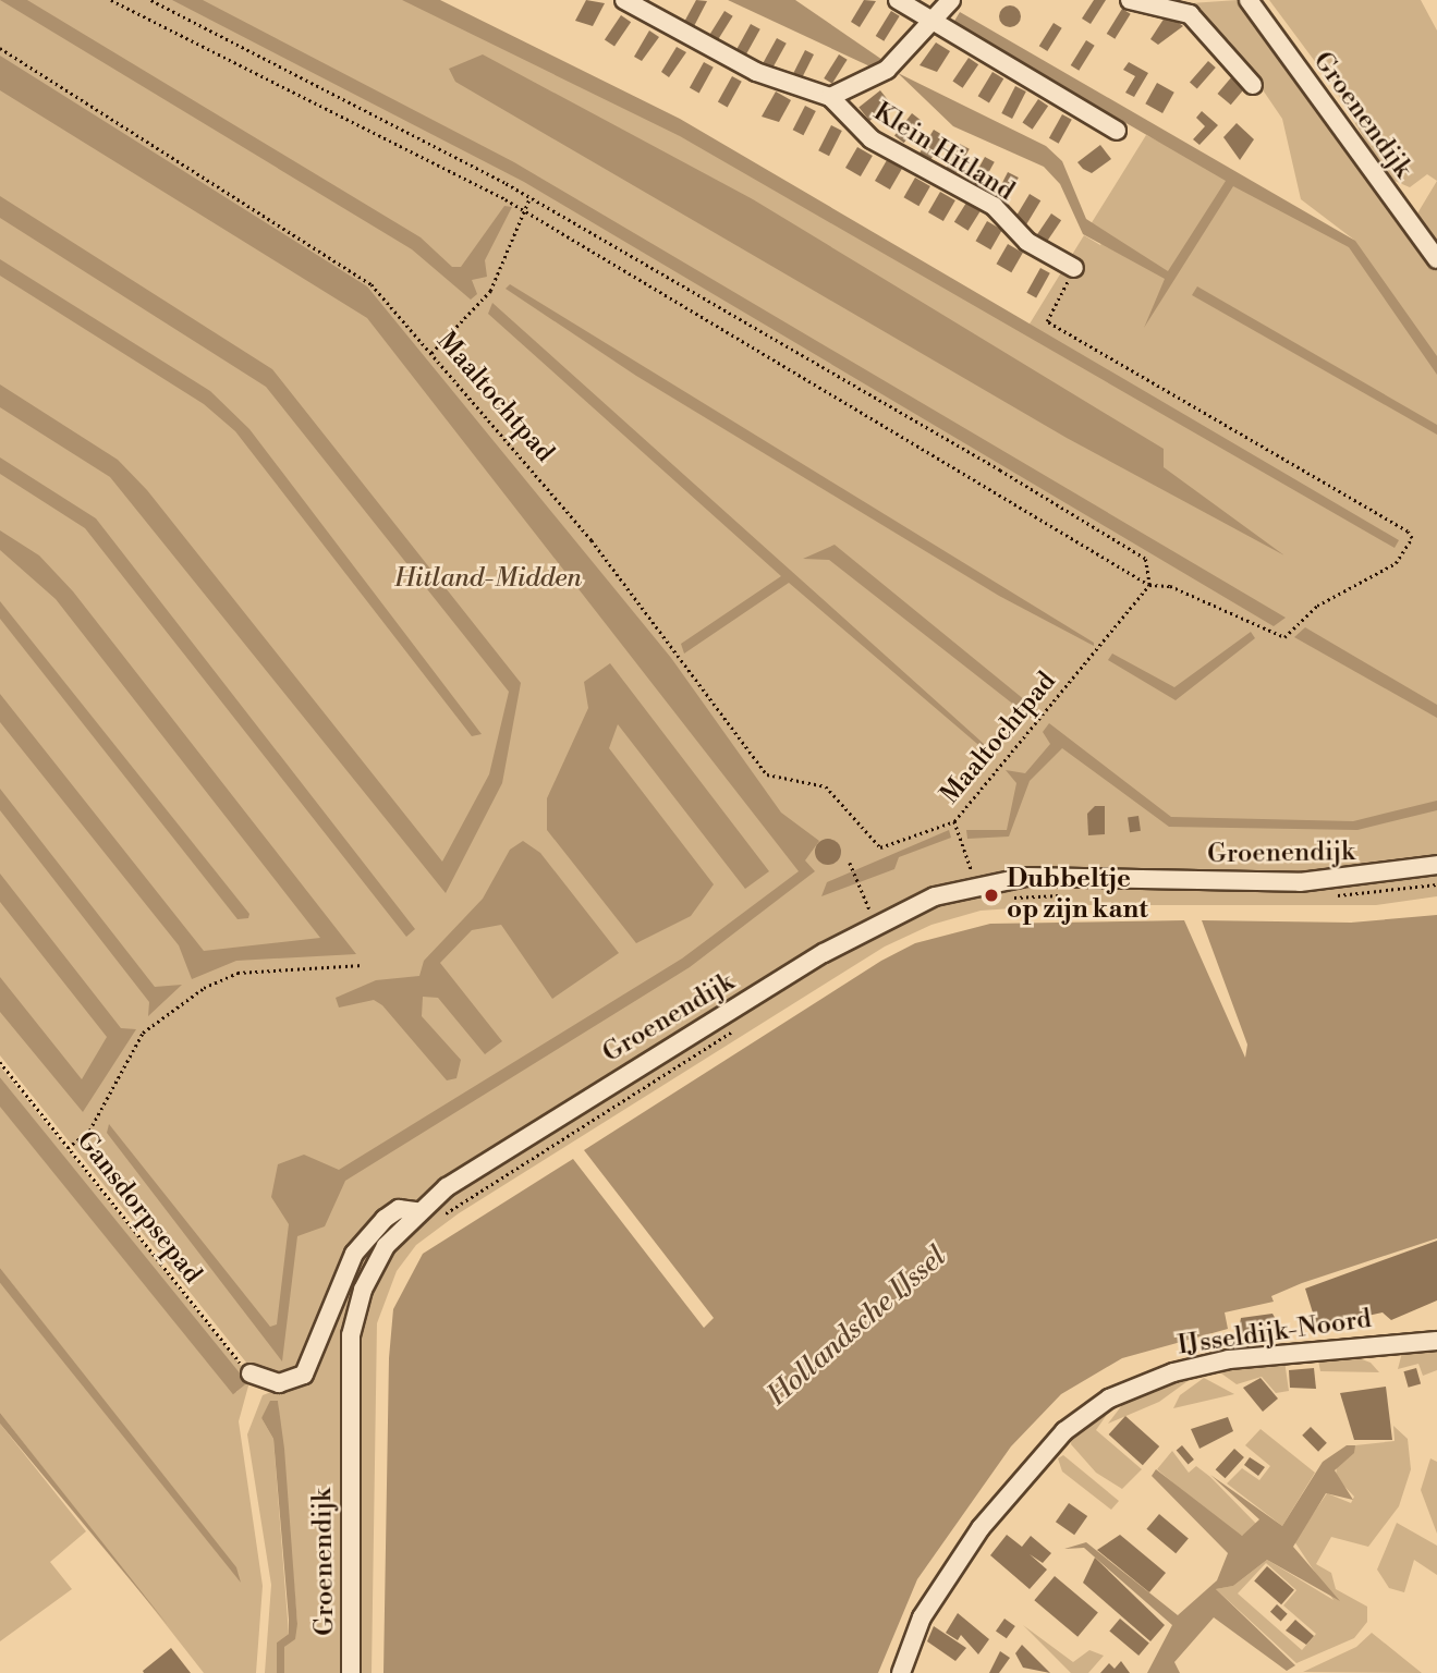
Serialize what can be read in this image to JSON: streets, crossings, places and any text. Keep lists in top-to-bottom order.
{
  "streets": {
    "street": ["Groenendijk", "Klein Hitland", "IJsseldijk-Noord"],
    "path": ["Maaltochtpad", "Gansdorpsepad"]
  },
  "water": ["Hollandsche IJssel"],
  "parks": ["Hitland-Midden"],
  "places": ["Dubbeltje op zijn kant"]
}
